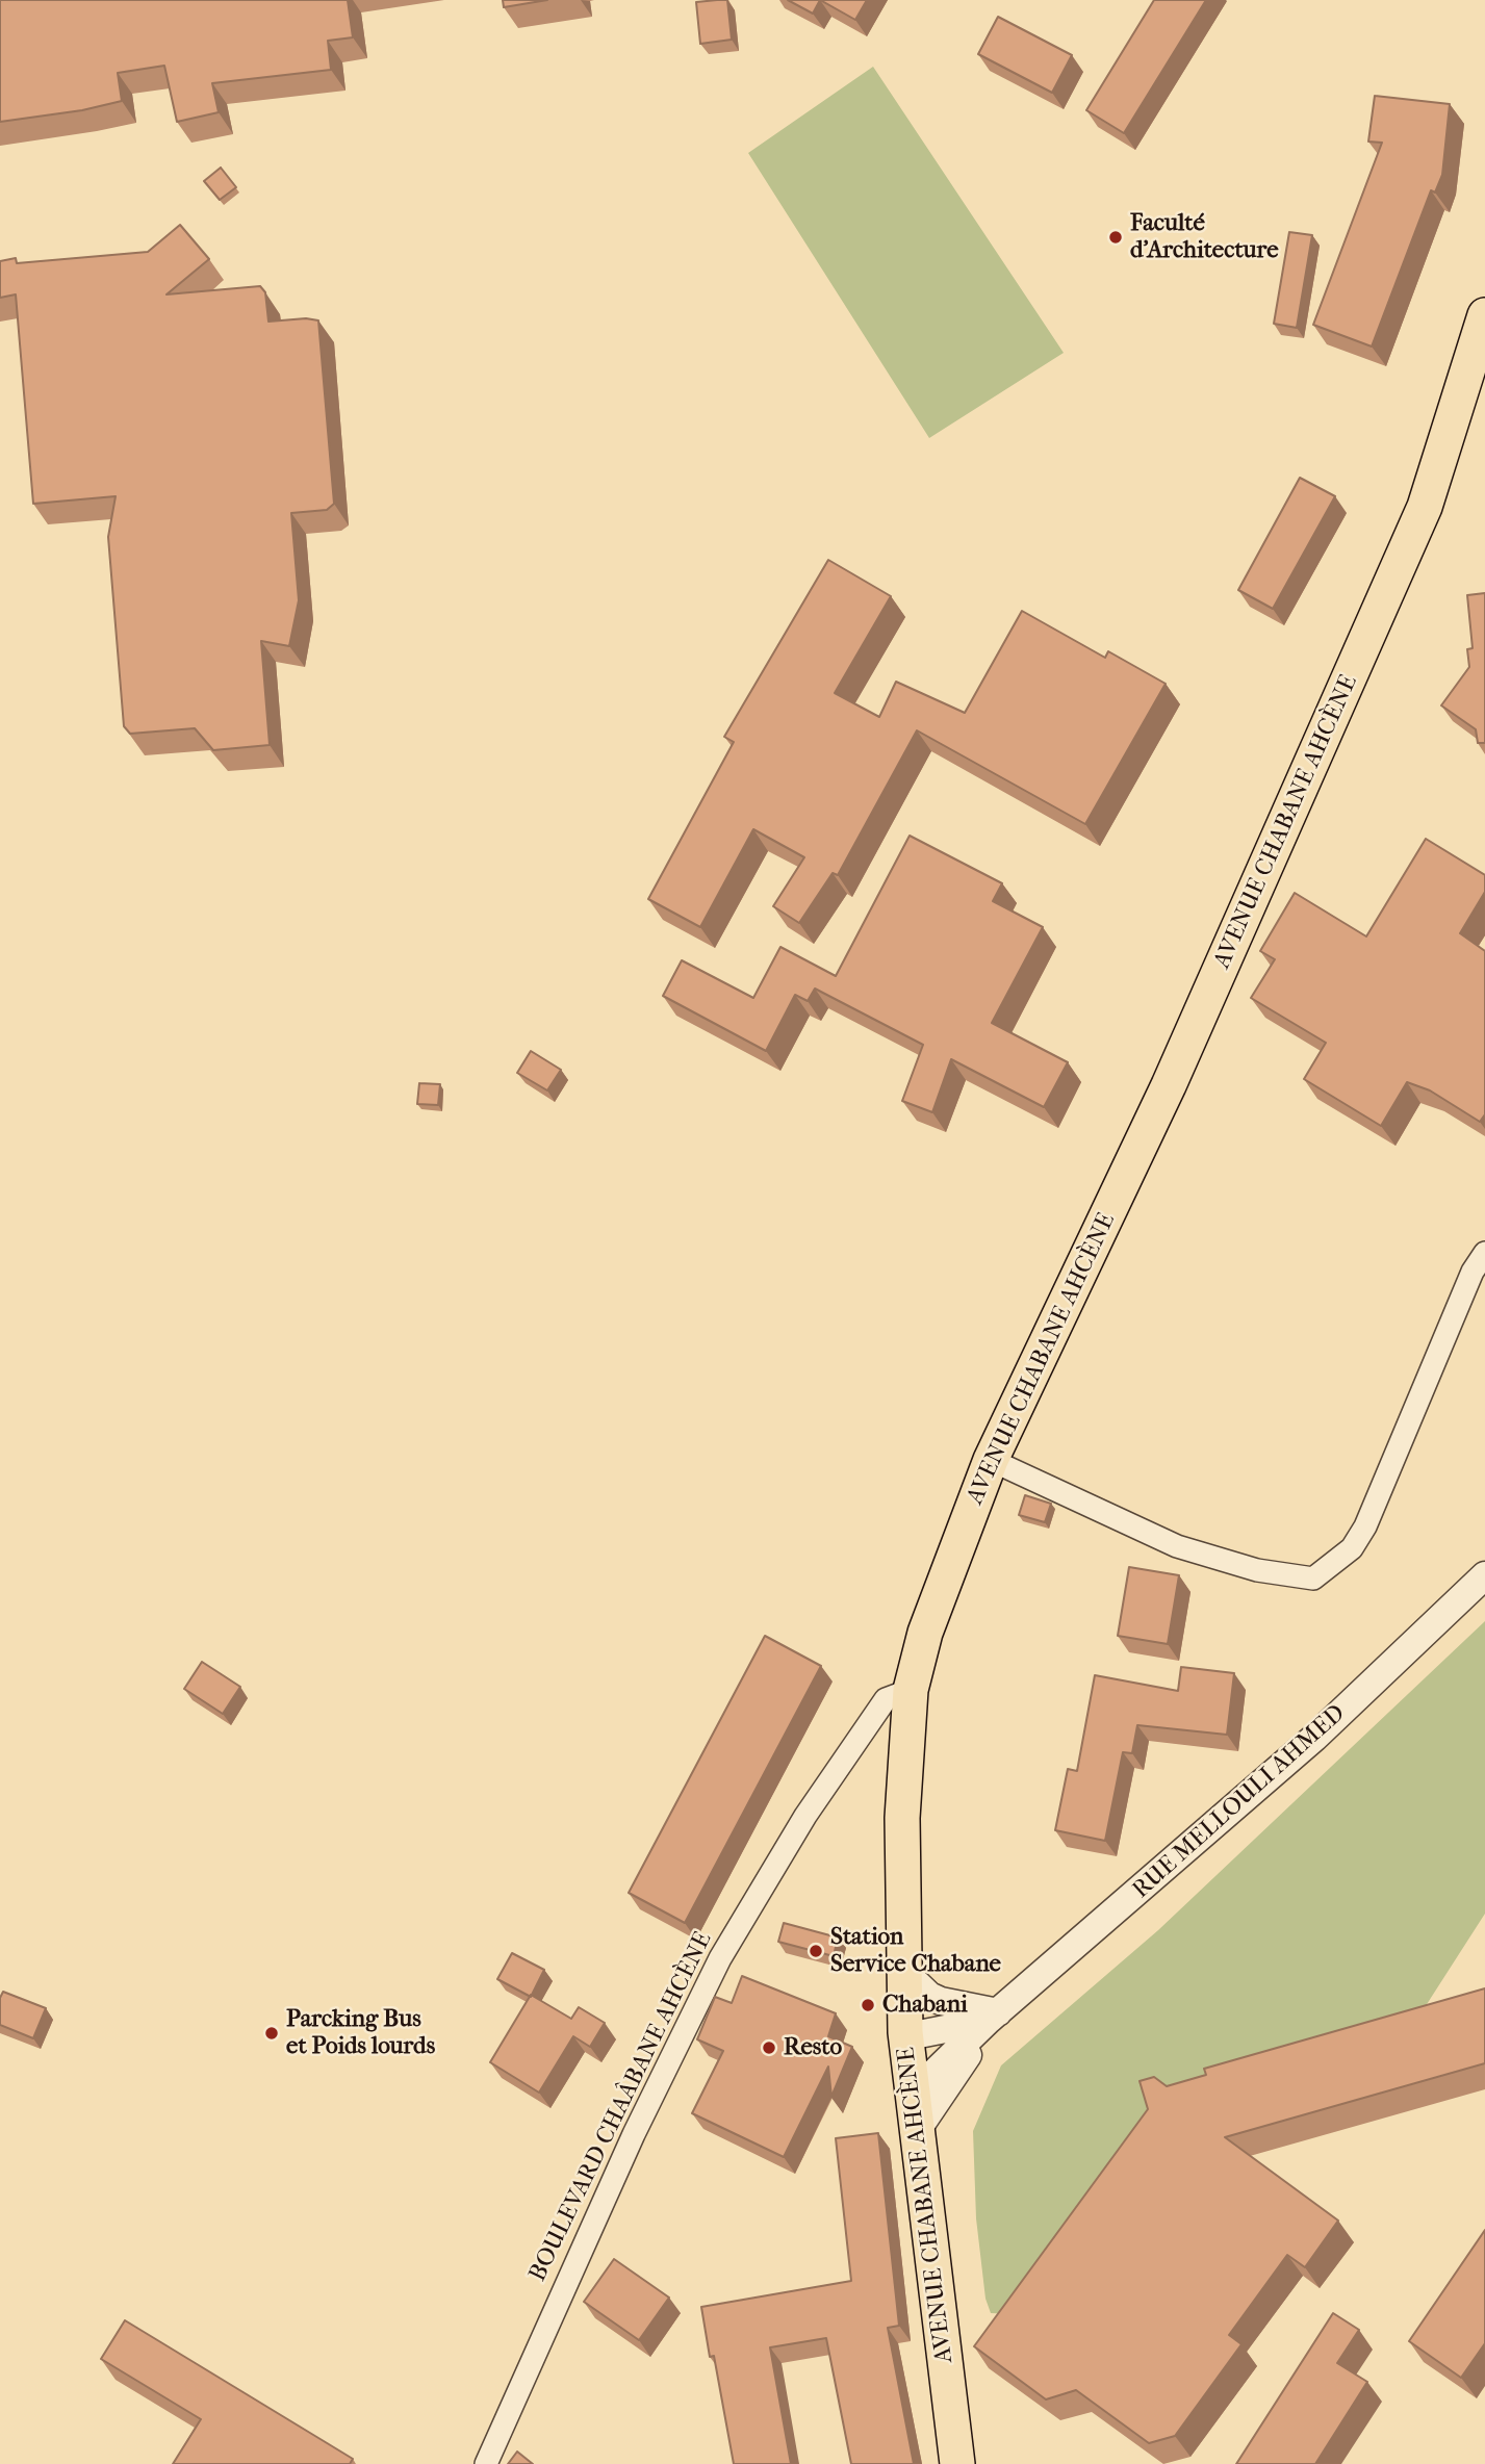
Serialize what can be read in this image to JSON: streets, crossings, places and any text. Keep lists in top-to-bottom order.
{
  "streets": {
    "main road": ["AVENUE CHABANE AHCÈNE"],
    "street": ["RUE MELLOULI AHMED", "BOULEVARD CHAÂBANE AHCÈNE"]
  },
  "crossings": [
    ["AVENUE CHABANE AHCÈNE", "RUE MELLOULI AHMED"],
    ["AVENUE CHABANE AHCÈNE", "BOULEVARD CHAÂBANE AHCÈNE"]
  ],
  "places": [
    "Faculté d'Architecture",
    "Station Service Chabane",
    "Chabani",
    "Parcking Bus et Poids lourds",
    "Resto"
  ]
}
